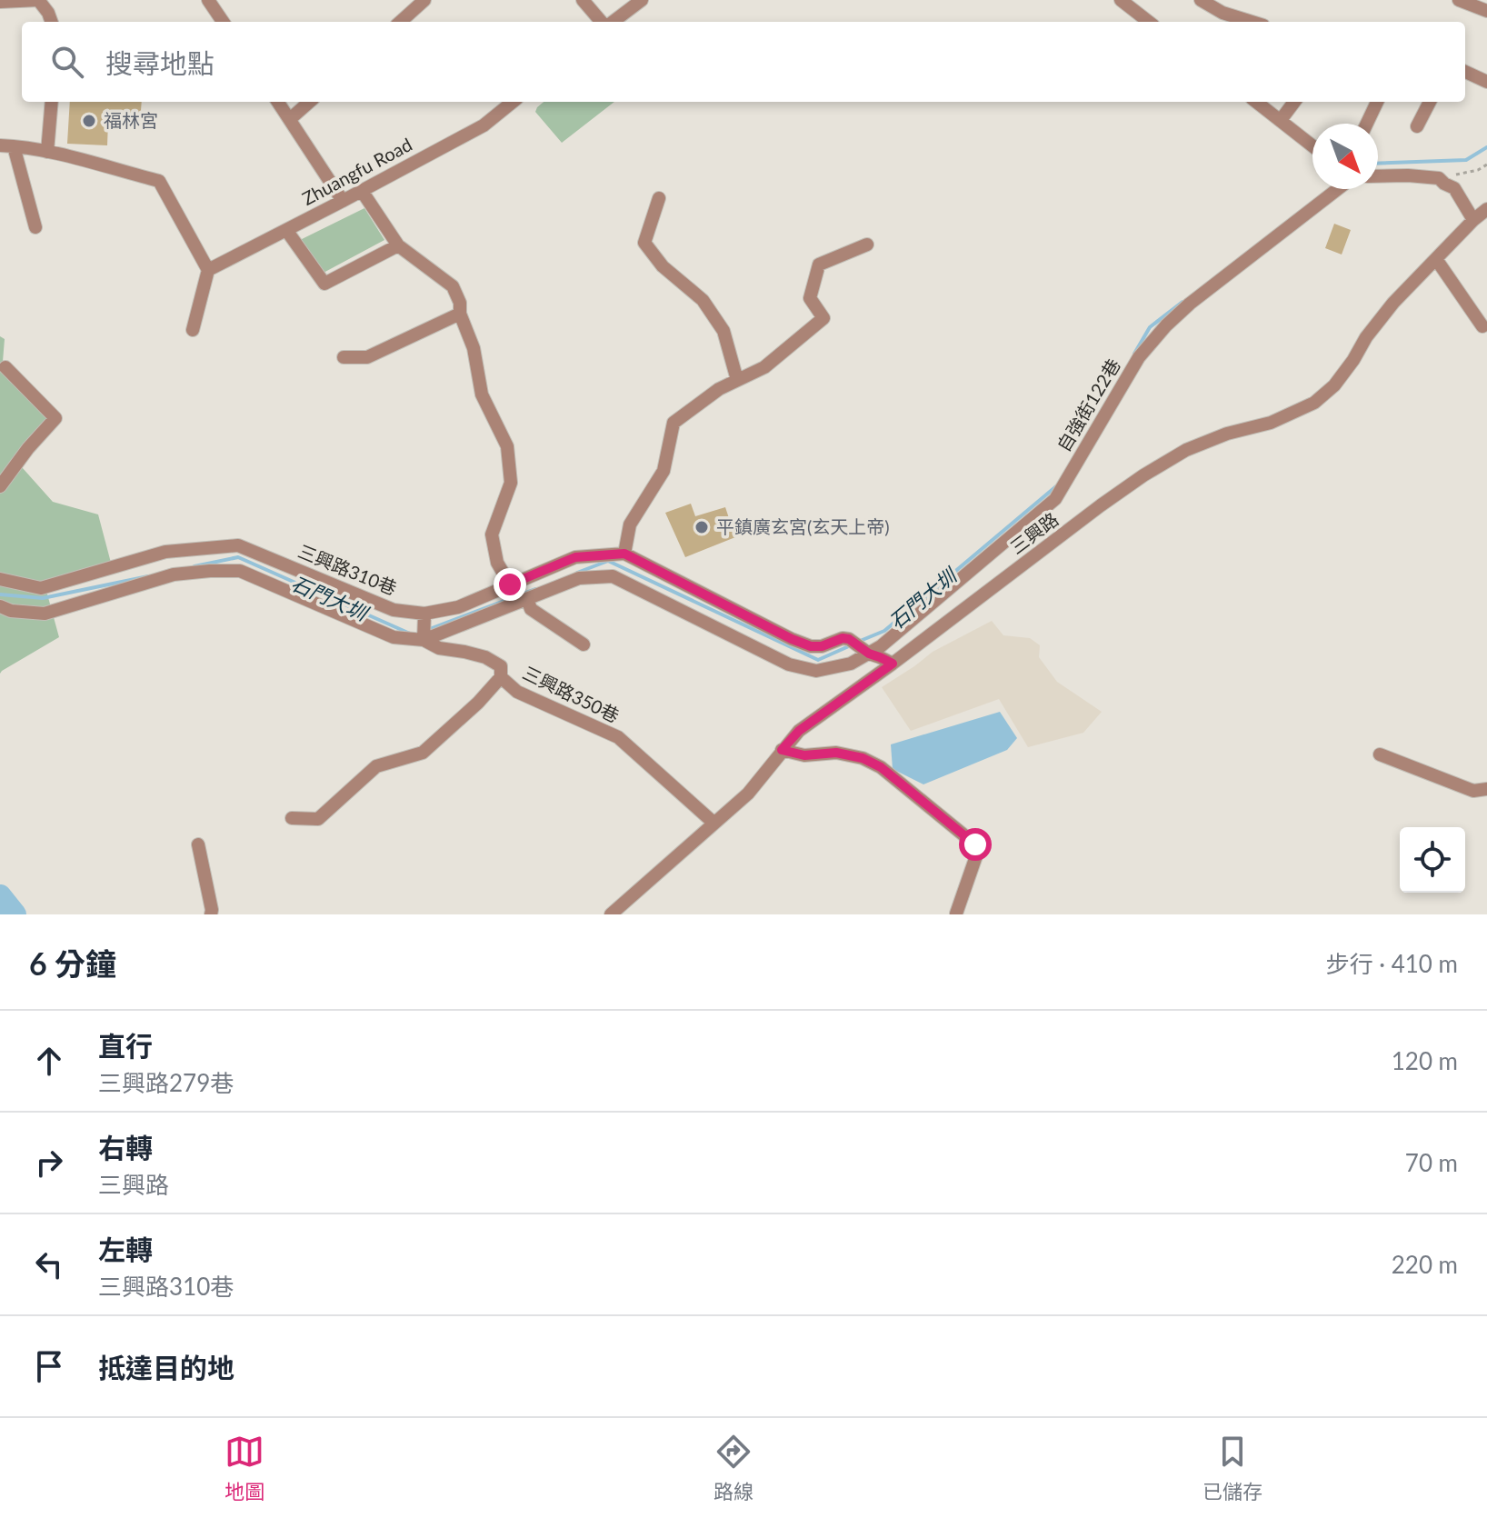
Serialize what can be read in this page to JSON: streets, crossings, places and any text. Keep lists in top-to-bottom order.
{
  "streets": {
    "street": [
      "Zhuangfu Road",
      "自強街122巷",
      "三興路",
      "三興路310巷",
      "三興路350巷"
    ]
  },
  "crossings": [
    ["三興路", "三興路350巷"]
  ],
  "water": ["石門大圳"],
  "places": ["福林宮", "平鎮廣玄宮(玄天上帝)"],
  "north": "bottom right",
  "page": {
    "search": "搜尋地點",
    "heading": ["6 分鐘", "步行 · 410 m"],
    "list": [
      ["直行", "三興路279巷", "120 m"],
      ["右轉", "三興路", "70 m"],
      ["左轉", "三興路310巷", "220 m"],
      "抵達目的地"
    ],
    "nav": ["地圖", "路線", "已儲存"]
  }
}
